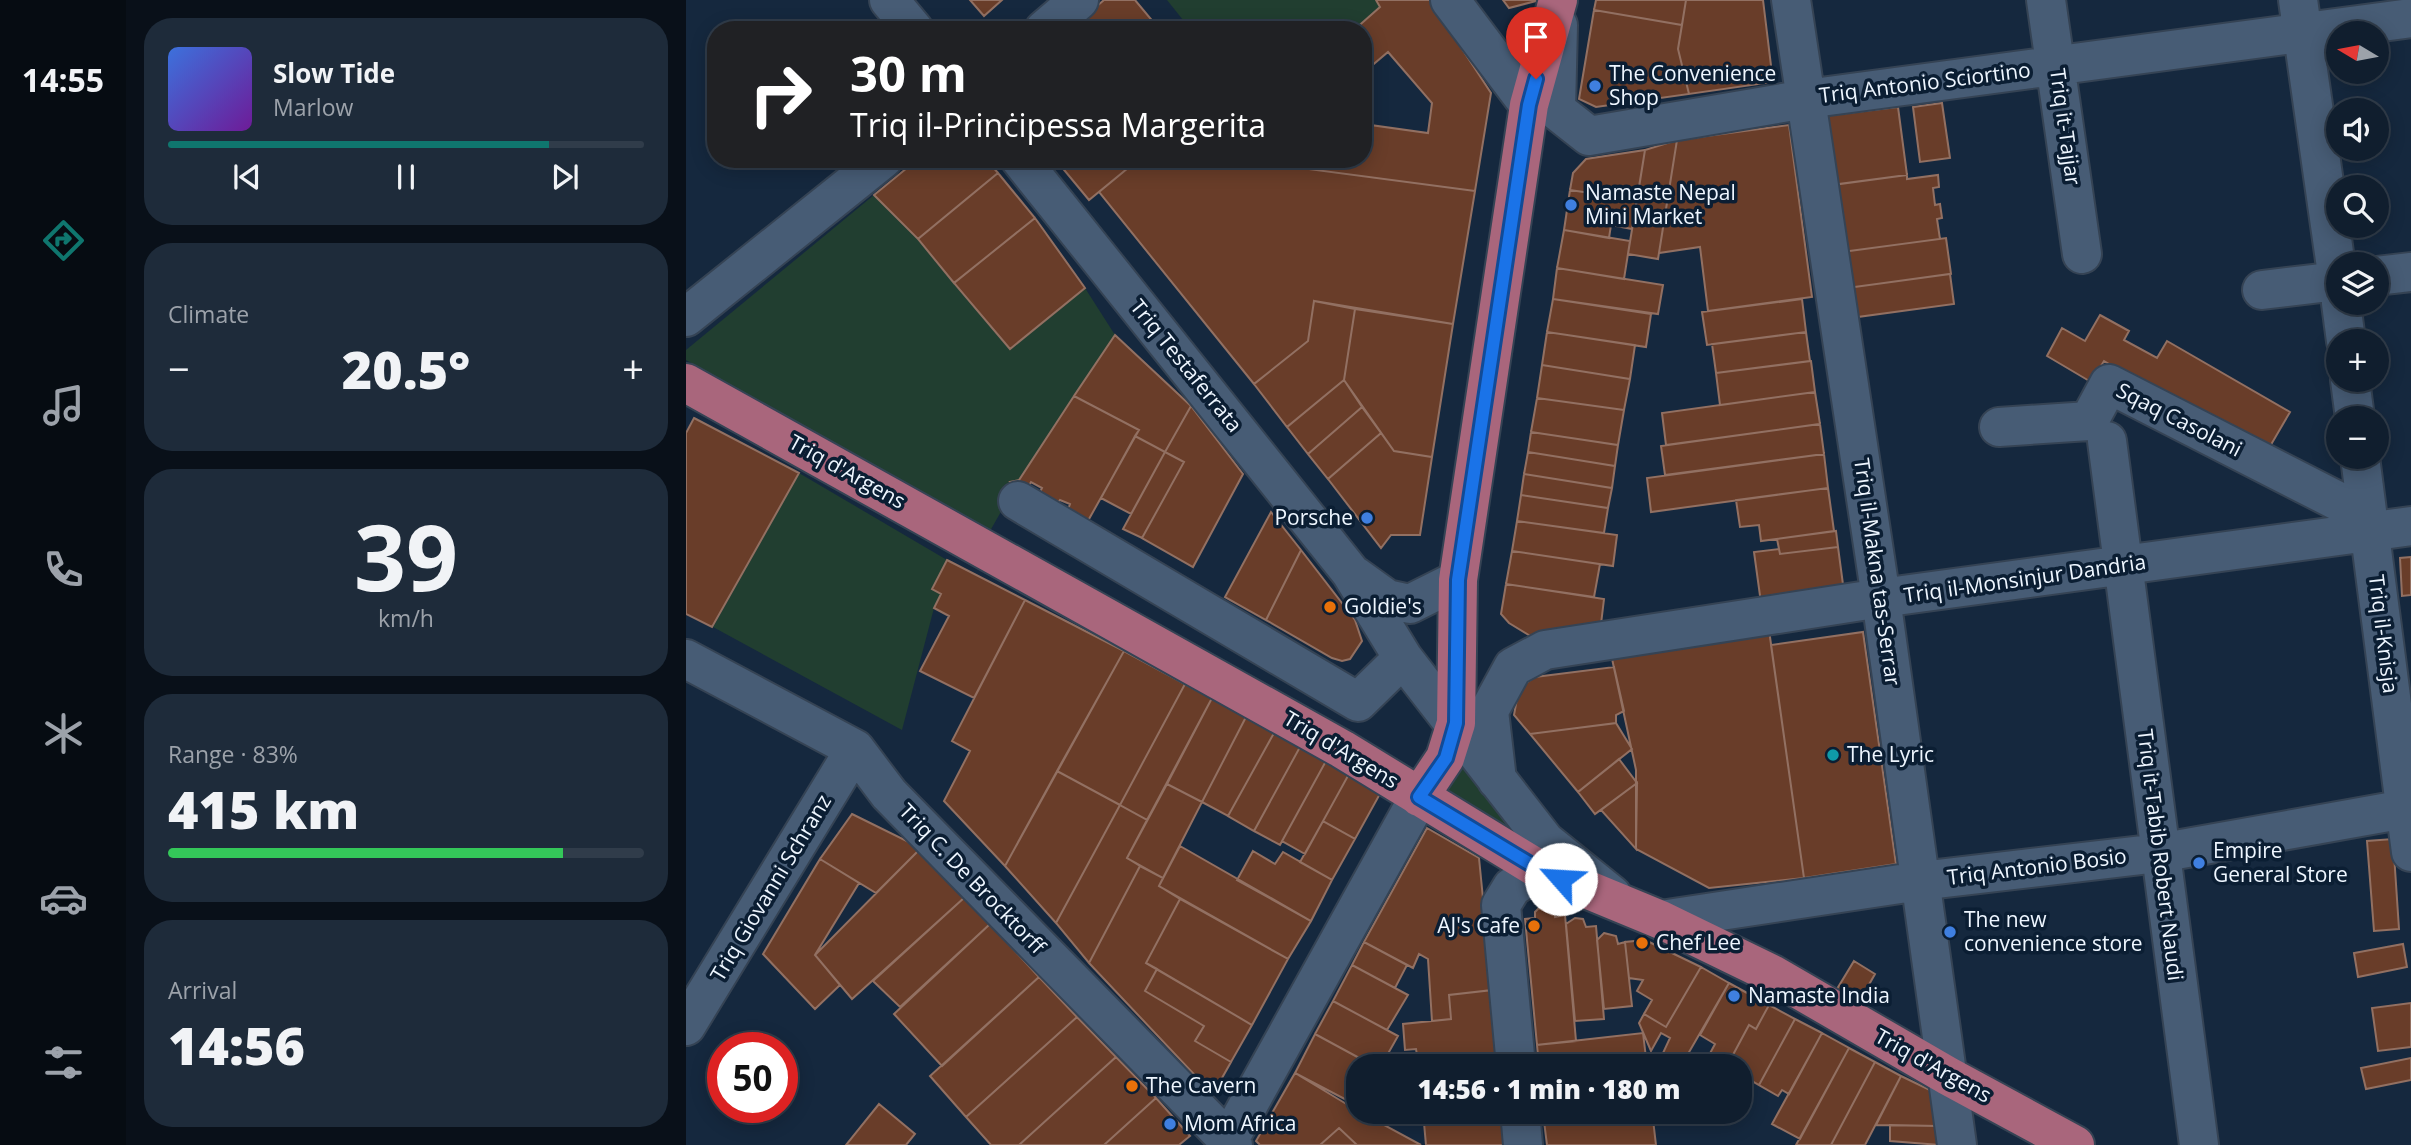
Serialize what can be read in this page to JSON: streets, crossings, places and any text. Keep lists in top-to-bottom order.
{
  "streets": {
    "main road": ["Triq d'Argens"],
    "street": [
      "Triq Antonio Sciortino",
      "Triq it-Tajjar",
      "Triq Testaferrata",
      "Sqaq Casolani",
      "Triq il-Makna tas-Serrar",
      "Triq il-Monsinjur Dandria",
      "Triq il-Knisja",
      "Triq it-Tabib Robert Naudi",
      "Triq Antonio Bosio",
      "Triq C. De Brocktorff",
      "Triq Giovanni Schranz"
    ]
  },
  "crossings": [
    ["Triq Antonio Sciortino", "Triq it-Tajjar"],
    ["Triq Antonio Sciortino", "Triq il-Makna tas-Serrar"],
    ["Triq Testaferrata", "Triq d'Argens"],
    ["Triq Testaferrata", "Triq il-Monsinjur Dandria"],
    ["Sqaq Casolani", "Triq il-Monsinjur Dandria"],
    ["Sqaq Casolani", "Triq il-Knisja"],
    ["Triq d'Argens", "Triq il-Makna tas-Serrar"],
    ["Triq d'Argens", "Triq Antonio Bosio"],
    ["Triq il-Makna tas-Serrar", "Triq il-Monsinjur Dandria"],
    ["Triq il-Makna tas-Serrar", "Triq Antonio Bosio"],
    ["Triq il-Monsinjur Dandria", "Triq il-Knisja"],
    ["Triq il-Monsinjur Dandria", "Triq it-Tabib Robert Naudi"],
    ["Triq il-Knisja", "Triq Antonio Bosio"],
    ["Triq it-Tabib Robert Naudi", "Triq Antonio Bosio"],
    ["Triq C. De Brocktorff", "Triq Giovanni Schranz"]
  ],
  "places": [
    "The Convenience Shop",
    "Namaste Nepal Mini Market",
    "Porsche",
    "Goldie's",
    "The Lyric",
    "Empire General Store",
    "AJ's Cafe",
    "The new convenience store",
    "Chef Lee",
    "Namaste India",
    "The Cavern",
    "Mom Africa"
  ],
  "north": "left",
  "page": {
    "tabs": "14:55",
    "map_buttons": ["+", "−"],
    "turn": ["30 m", "Triq il-Prinċipessa Margerita"],
    "song": ["Slow Tide", "Marlow"],
    "tile": [
      "Climate",
      ["39", "km/h"],
      ["Range · 83%", "415 km"],
      ["Arrival", "14:56"]
    ],
    "heat": ["−", "20.5°", "+"],
    "limit": "50",
    "trip": "14:56 · 1 min · 180 m"
  }
}
